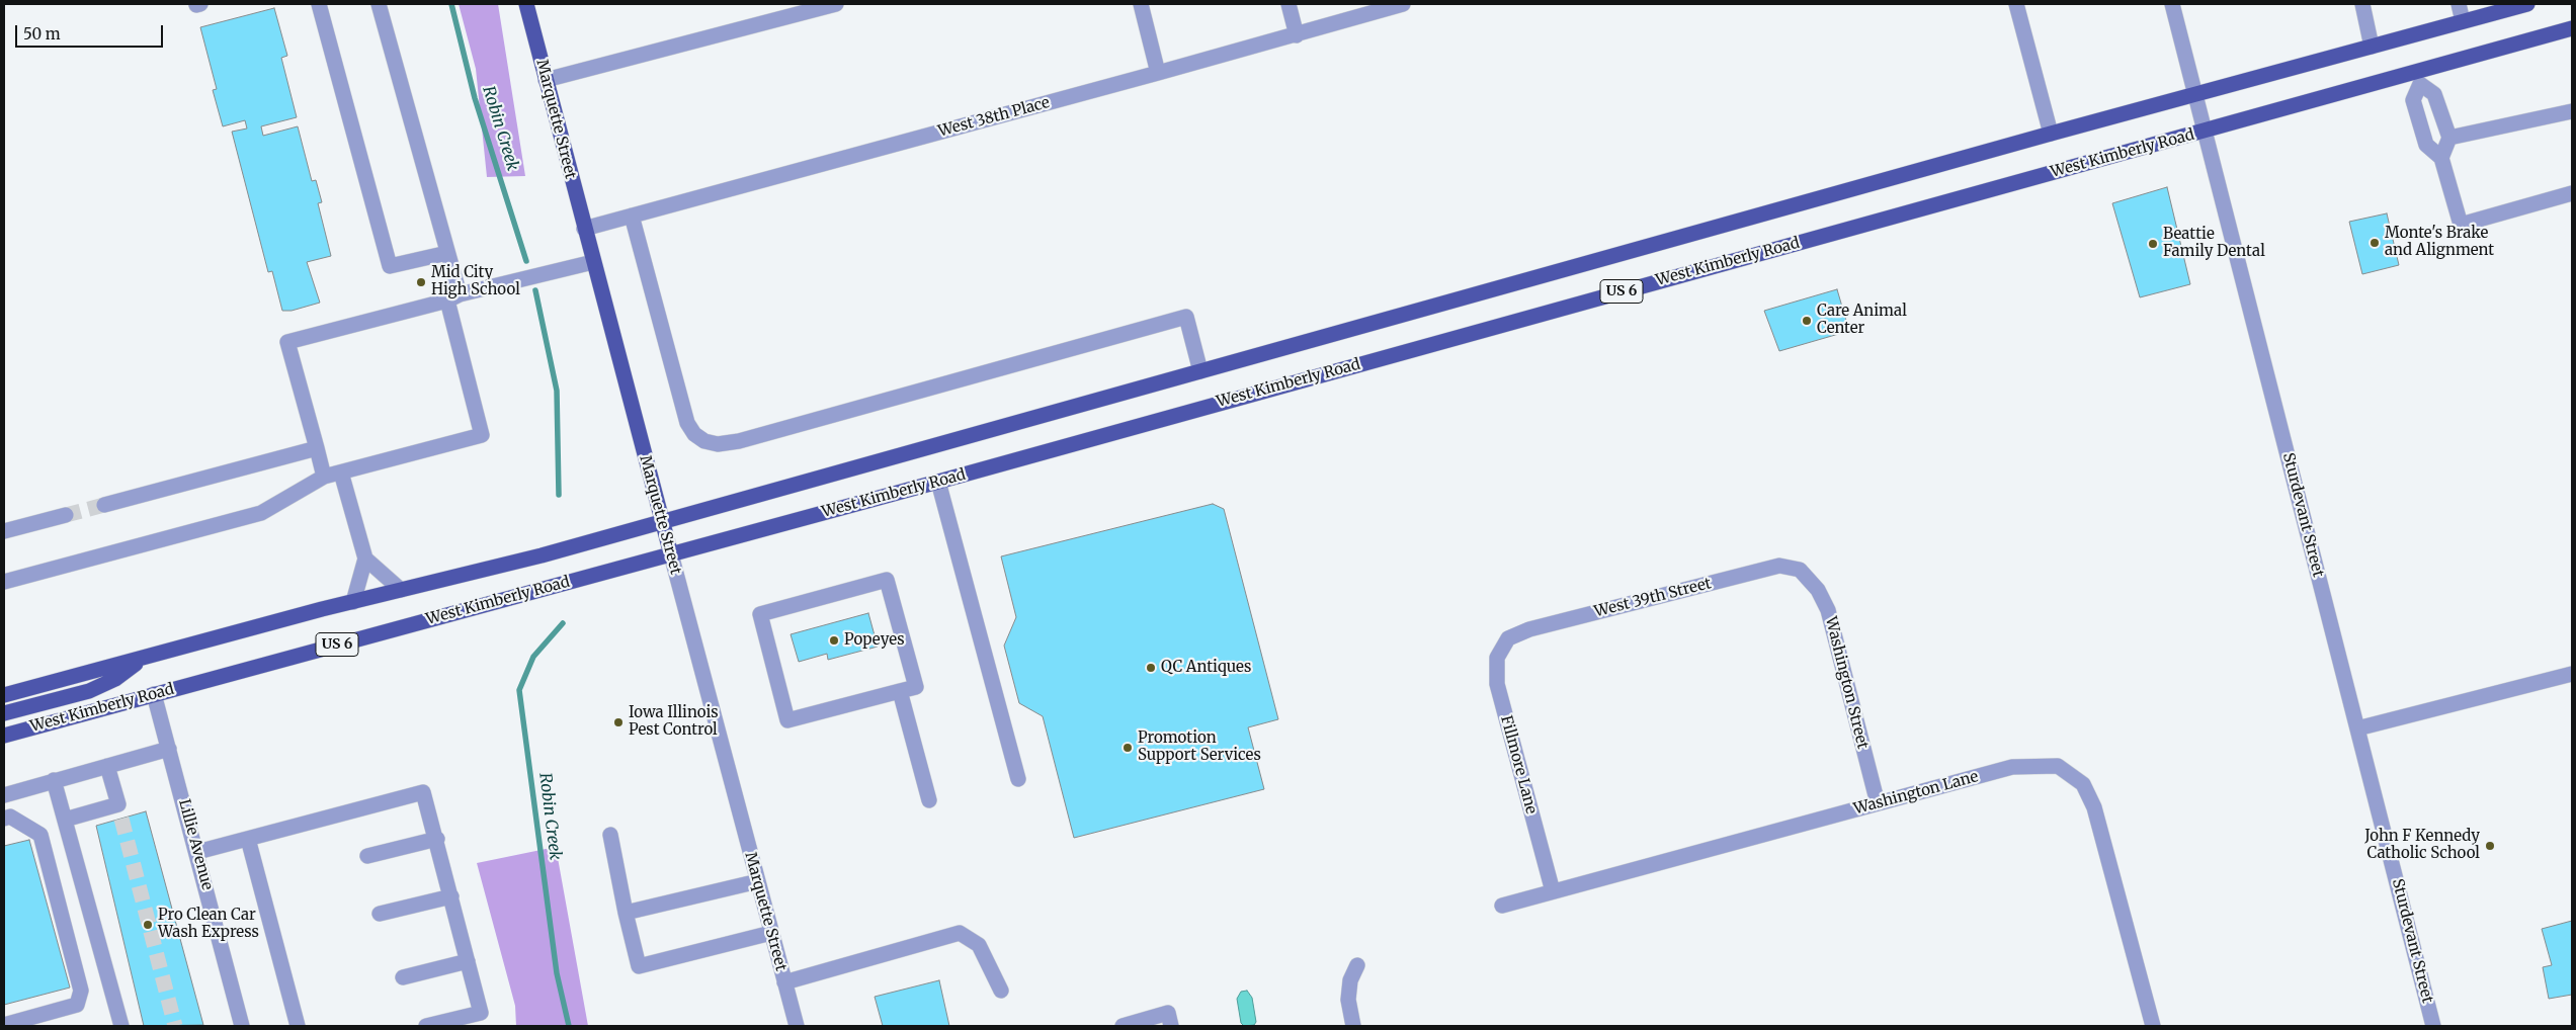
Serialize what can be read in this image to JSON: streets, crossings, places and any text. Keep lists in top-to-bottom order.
{
  "streets": {
    "main road": ["Marquette Street", "West Kimberly Road", "US 6"],
    "street": [
      "West 38th Place",
      "Sturdevant Street",
      "West 39th Street",
      "Washington Street",
      "Fillmore Lane",
      "Washington Lane",
      "Lillie Avenue"
    ]
  },
  "crossings": [
    ["West 38th Place", "Marquette Street"],
    ["Marquette Street", "West Kimberly Road"],
    ["Marquette Street", "US 6"],
    ["West Kimberly Road", "Sturdevant Street"],
    ["West Kimberly Road", "Lillie Avenue"],
    ["US 6", "Sturdevant Street"],
    ["West 39th Street", "Washington Street"],
    ["West 39th Street", "Fillmore Lane"],
    ["Washington Street", "Washington Lane"],
    ["Fillmore Lane", "Washington Lane"]
  ],
  "water": ["Robin Creek"],
  "places": [
    "Monte's Brake and Alignment",
    "Beattie Family Dental",
    "Mid City High School",
    "Care Animal Center",
    "Popeyes",
    "QC Antiques",
    "Iowa Illinois Pest Control",
    "Promotion Support Services",
    "John F Kennedy Catholic School",
    "Pro Clean Car Wash Express"
  ],
  "scale_bar": "50 m"
}
